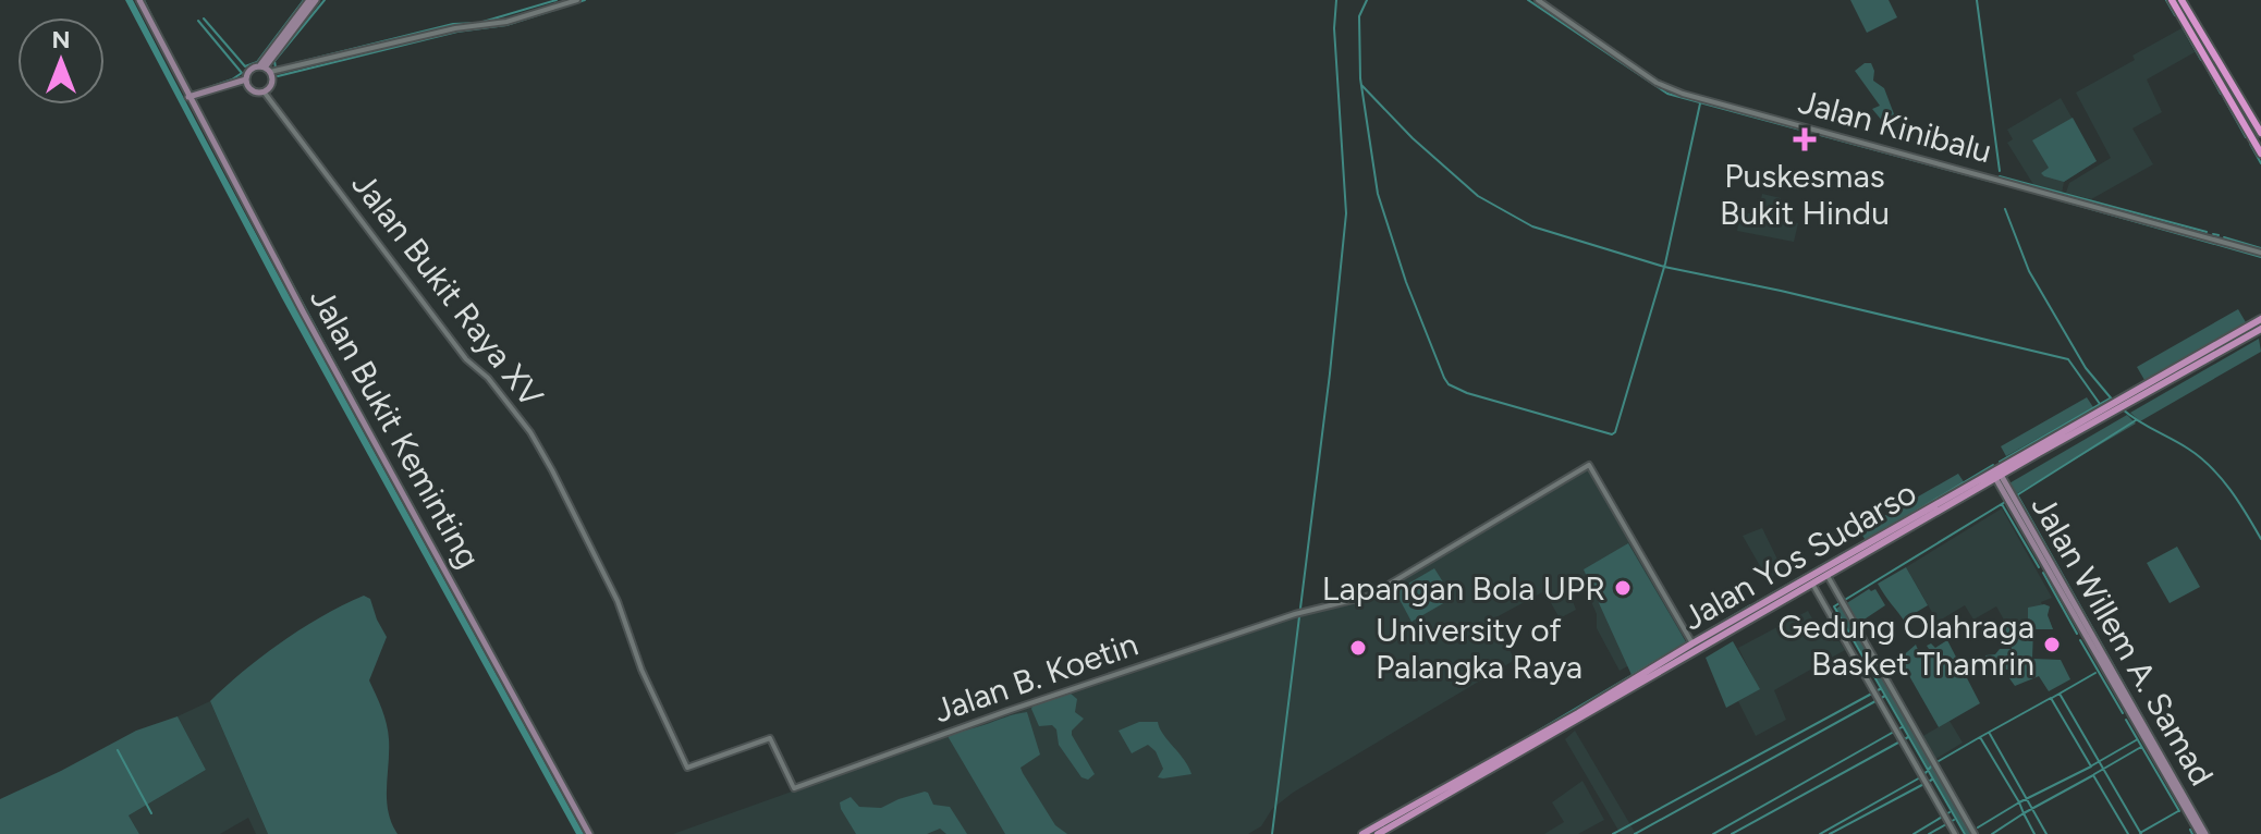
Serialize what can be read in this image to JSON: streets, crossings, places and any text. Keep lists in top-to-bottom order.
{
  "streets": {
    "main road": ["Jalan Bukit Keminting", "Jalan Yos Sudarso", "Jalan Willem A. Samad"],
    "street": ["Jalan Kinibalu", "Jalan Bukit Raya XV", "Jalan B. Koetin"]
  },
  "crossings": [
    ["Jalan Bukit Raya XV", "Jalan B. Koetin"],
    ["Jalan Yos Sudarso", "Jalan Willem A. Samad"],
    ["Jalan Yos Sudarso", "Jalan B. Koetin"]
  ],
  "places": {
    "health": ["Puskesmas Bukit Hindu"],
    "other": ["Lapangan Bola UPR", "Gedung Olahraga Basket Thamrin", "University of Palangka Raya"]
  },
  "north": "top"
}
